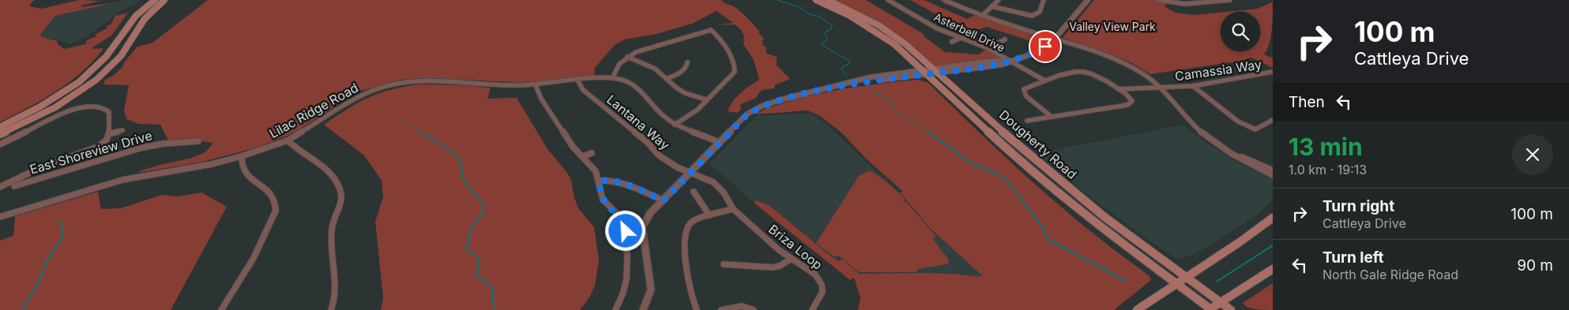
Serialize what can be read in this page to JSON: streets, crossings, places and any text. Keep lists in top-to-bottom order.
{
  "streets": {
    "main road": ["Dougherty Road"],
    "street": [
      "Asterbell Drive",
      "Camassia Way",
      "Lilac Ridge Road",
      "Lantana Way",
      "East Shoreview Drive",
      "Briza Loop"
    ]
  },
  "crossings": [
    ["Lilac Ridge Road", "Lantana Way"],
    ["Lantana Way", "Briza Loop"]
  ],
  "parks": ["Valley View Park"],
  "page": {
    "turn": ["100 m", "Cattleya Drive"],
    "then": "Then",
    "heading": ["13 min", "1.0 km · 19:13"],
    "list": [
      {
        "name": "Turn right",
        "note": "Cattleya Drive",
        "value": "100 m"
      },
      {
        "name": "Turn left",
        "note": "North Gale Ridge Road",
        "value": "90 m"
      }
    ]
  }
}
